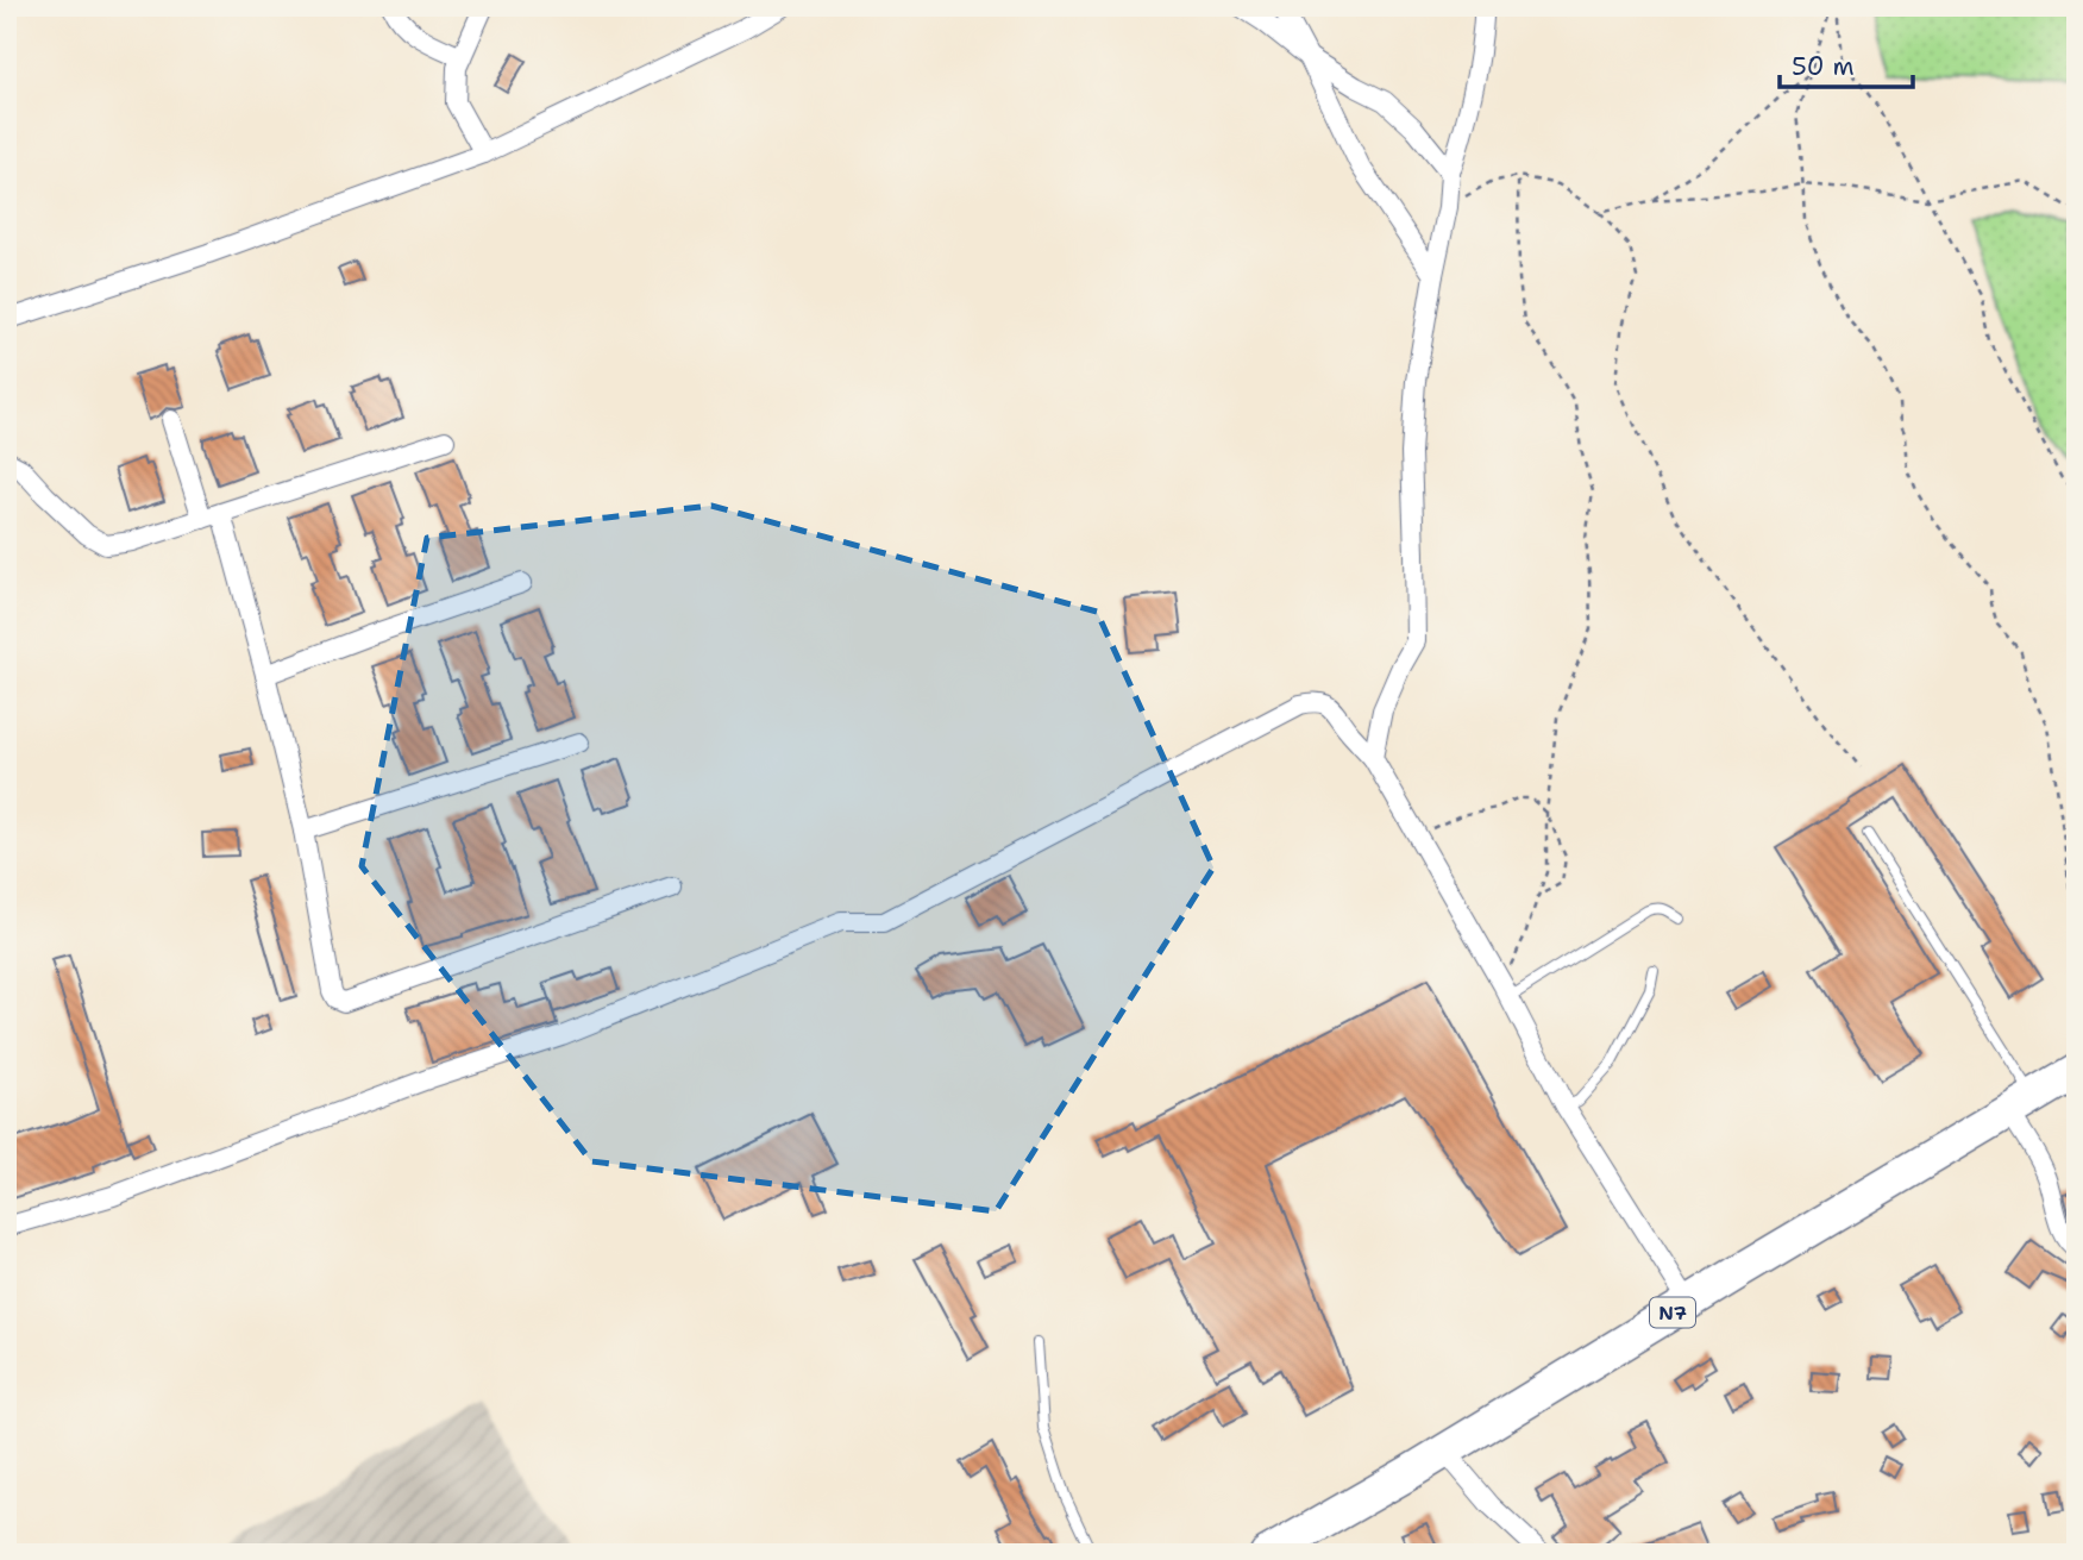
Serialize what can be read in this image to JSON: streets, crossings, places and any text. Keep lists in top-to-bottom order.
{
  "streets": {
    "highway": ["N7"]
  },
  "scale_bar": "50 m"
}
